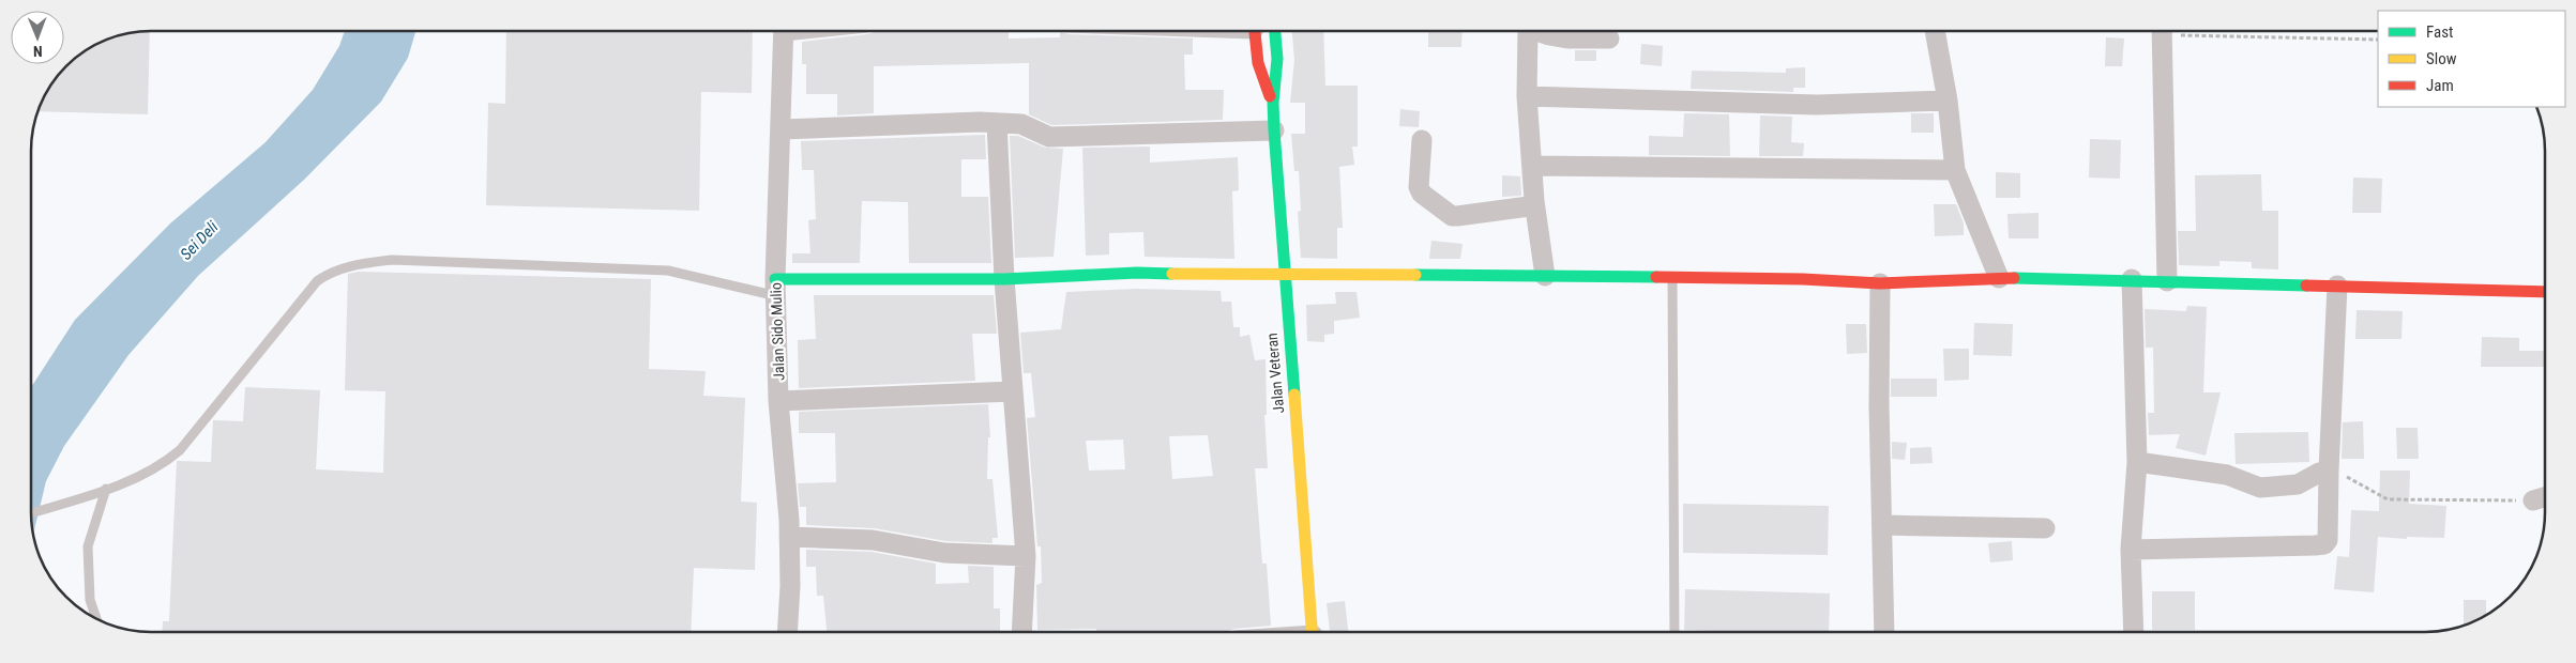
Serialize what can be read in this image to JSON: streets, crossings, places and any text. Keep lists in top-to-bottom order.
{
  "streets": {
    "street": ["Jalan Sido Mulio", "Jalan Veteran"]
  },
  "water": ["Sei Deli"],
  "legend": ["Fast", "Slow", "Jam"],
  "north": "bottom"
}
